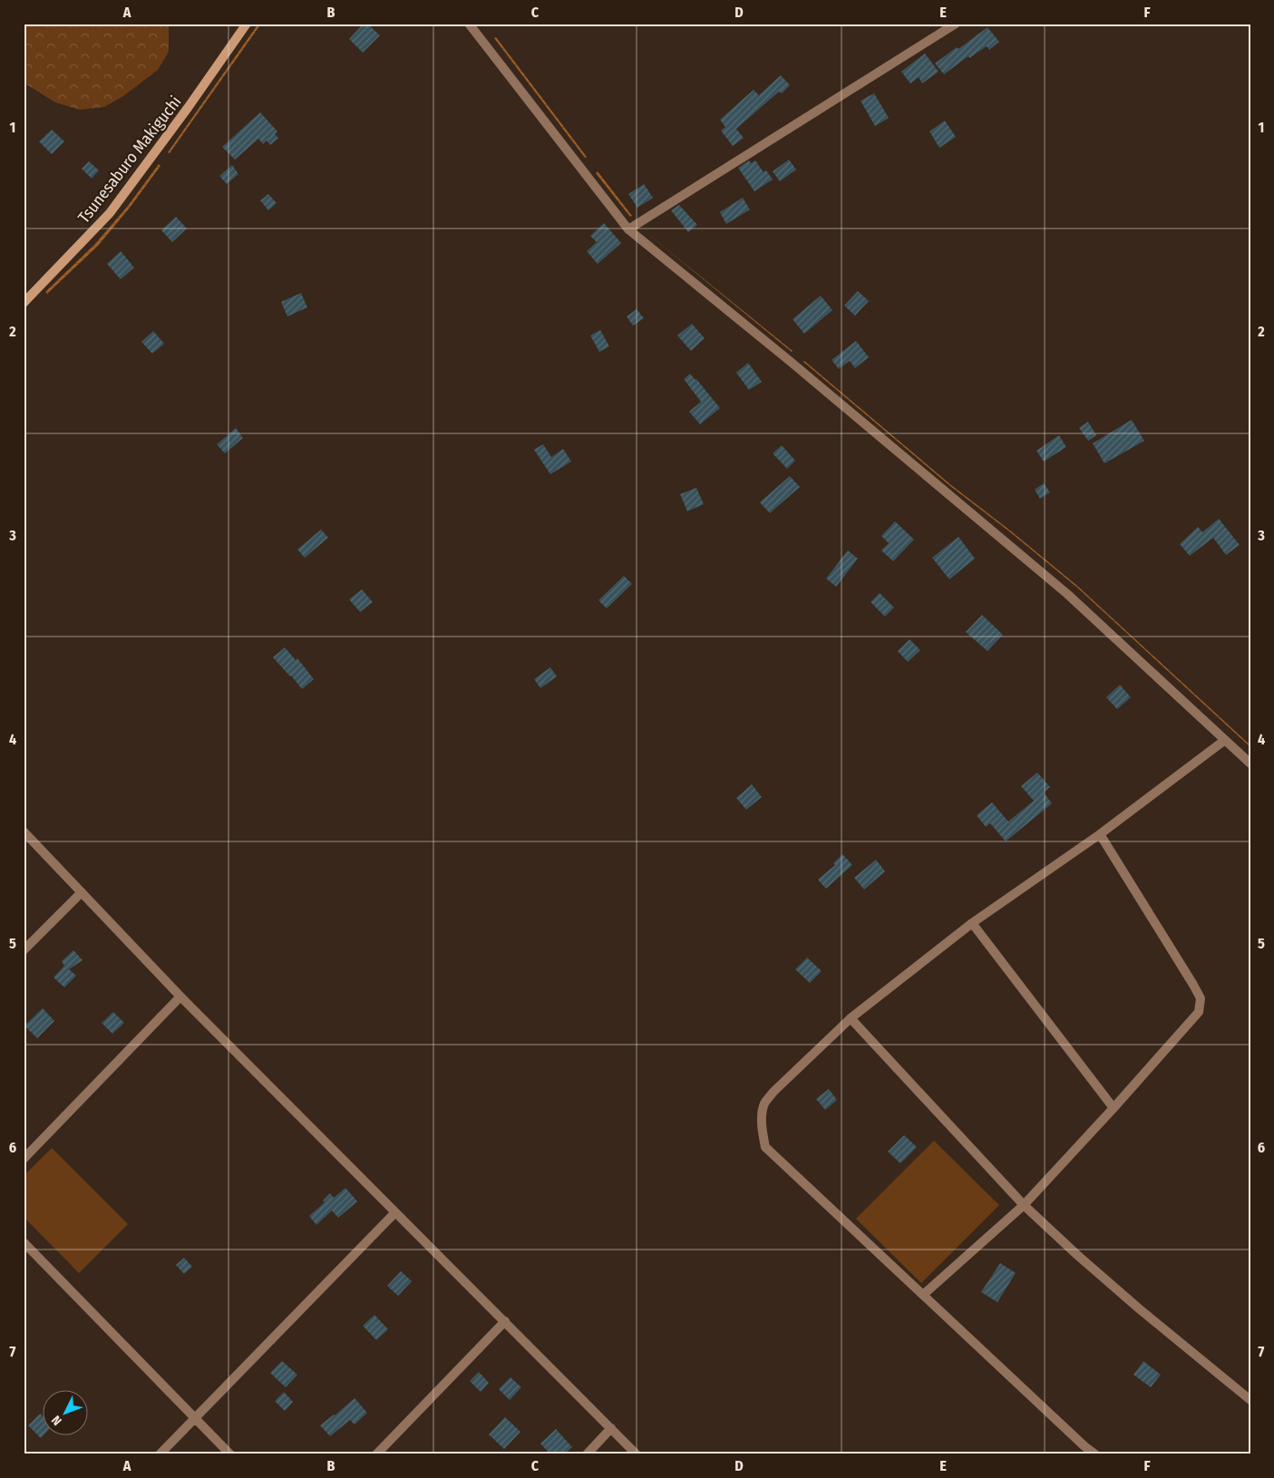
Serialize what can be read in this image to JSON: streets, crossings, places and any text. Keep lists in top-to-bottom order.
{
  "streets": {
    "street": ["Tsunesaburo Makiguchi"]
  },
  "north": "bottom left",
  "grid": {
    "columns": [
      "A",
      "B",
      "C",
      "D",
      "E",
      "F"
    ],
    "rows": [
      "1",
      "2",
      "3",
      "4",
      "5",
      "6",
      "7"
    ]
  }
}
